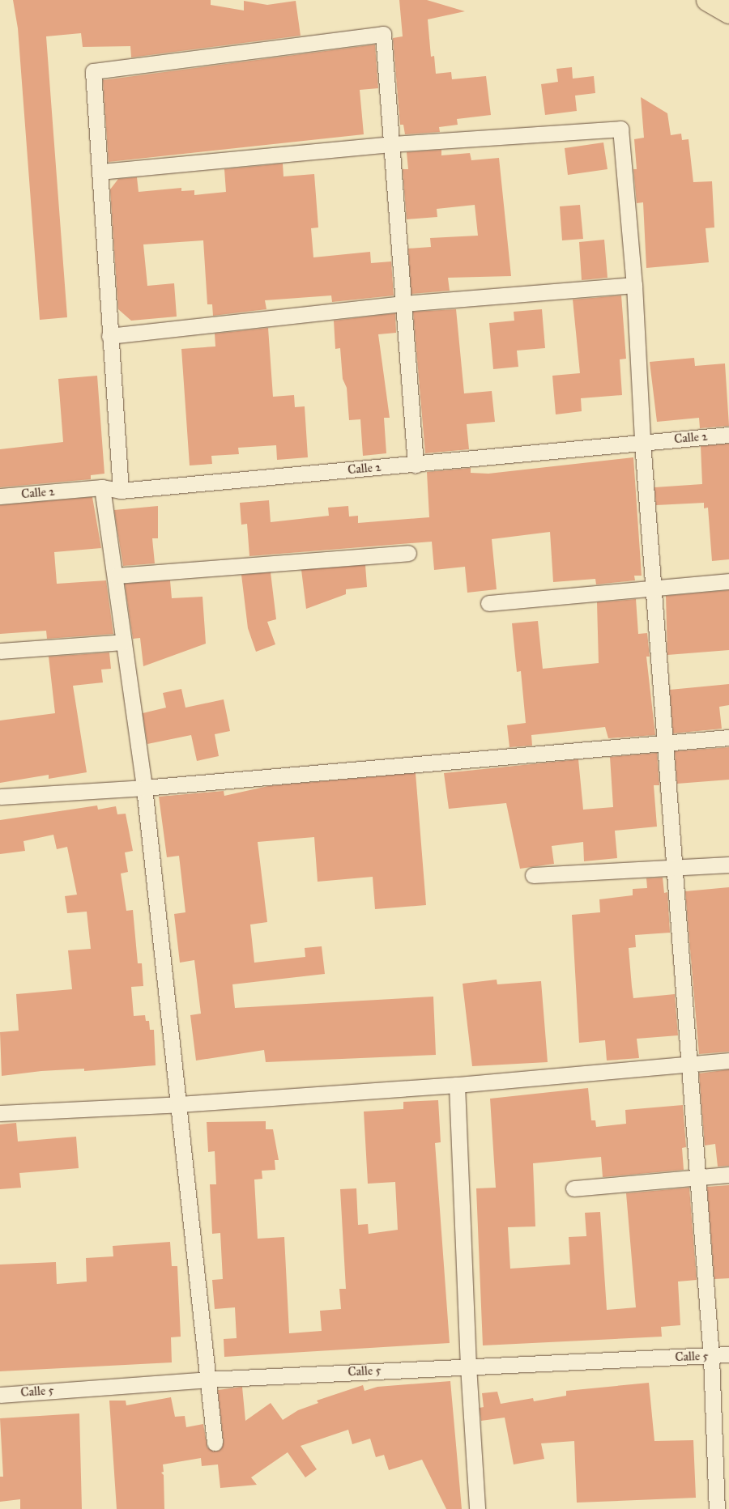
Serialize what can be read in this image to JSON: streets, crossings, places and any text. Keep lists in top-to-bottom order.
{
  "streets": {
    "street": ["Calle 2", "Calle 5"]
  }
}
